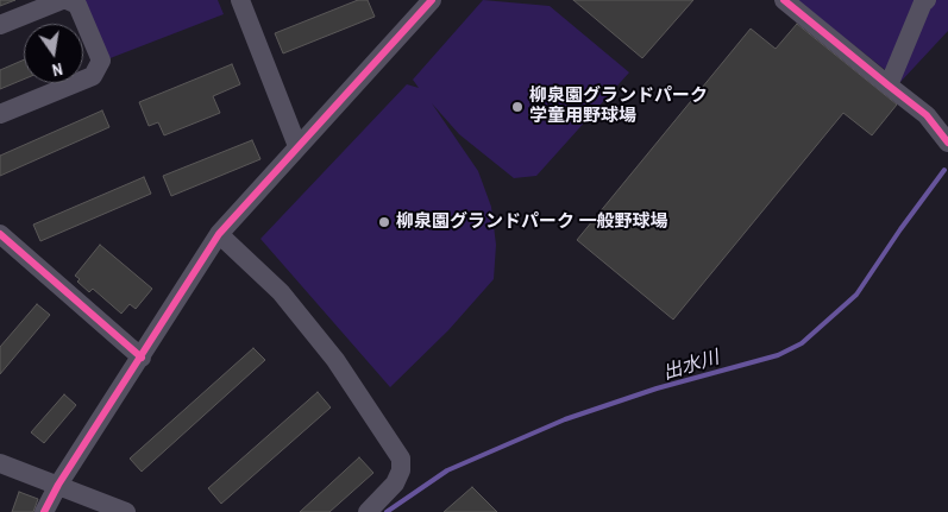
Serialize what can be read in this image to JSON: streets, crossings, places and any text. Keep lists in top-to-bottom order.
{
  "water": ["出水川"],
  "places": ["柳泉園グランドパーク 学童用野球場", "柳泉園グランドパーク 一般野球場"],
  "north": "bottom"
}
